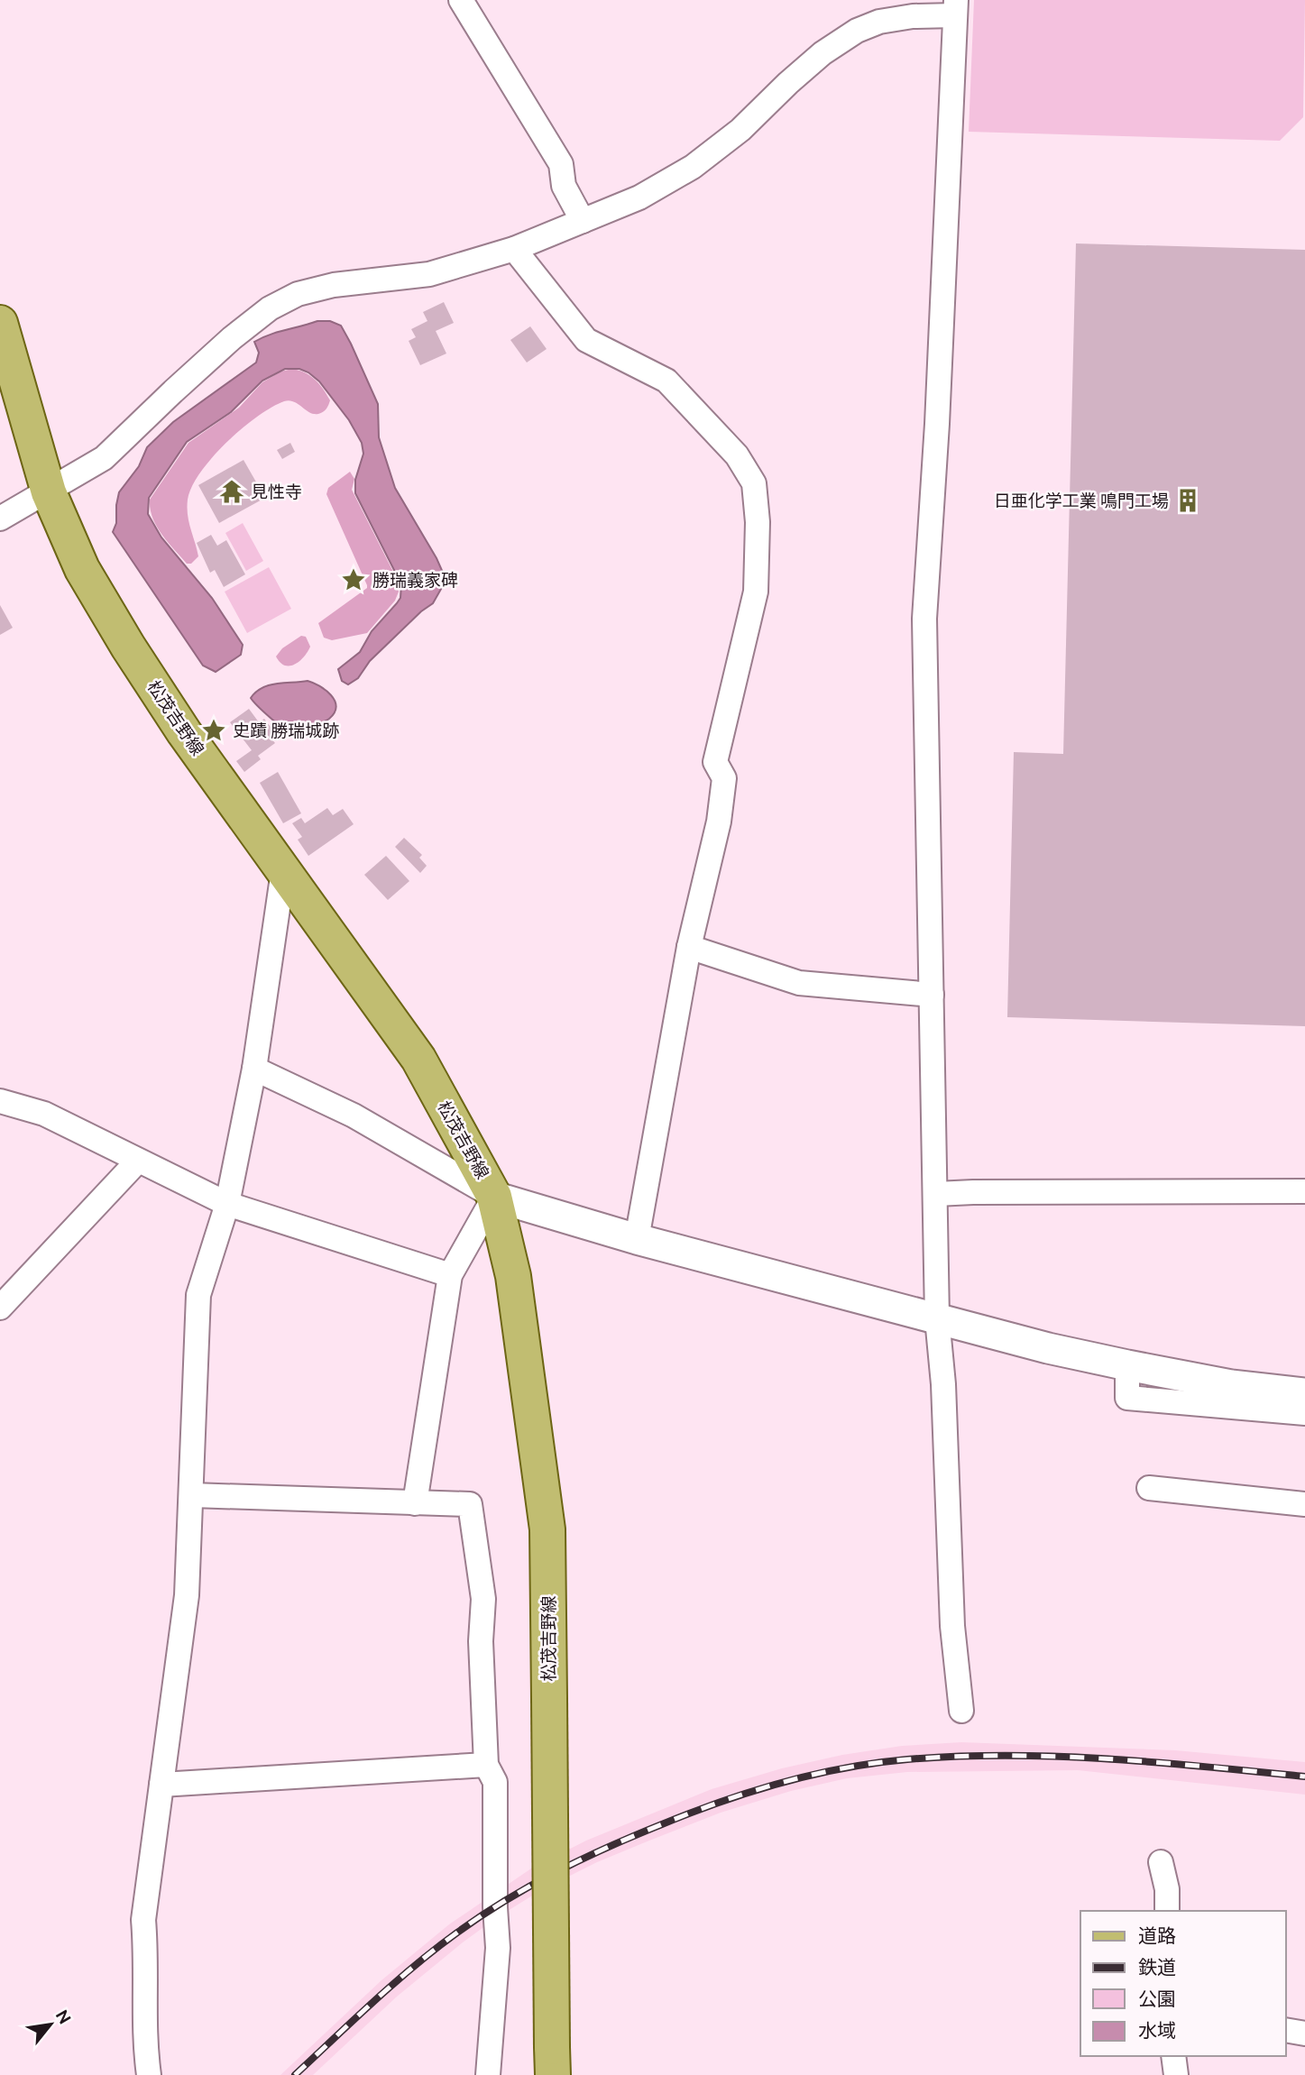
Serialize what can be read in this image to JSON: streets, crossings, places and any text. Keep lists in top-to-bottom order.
{
  "streets": {
    "main road": ["松茂吉野線"]
  },
  "places": {
    "temple": ["見性寺"],
    "building": ["日亜化学工業 鳴門工場"],
    "place": ["勝瑞義家碑", "史蹟 勝瑞城跡"]
  },
  "legend": [
    "道路",
    "鉄道",
    "公園",
    "水域"
  ],
  "north": "top right"
}
